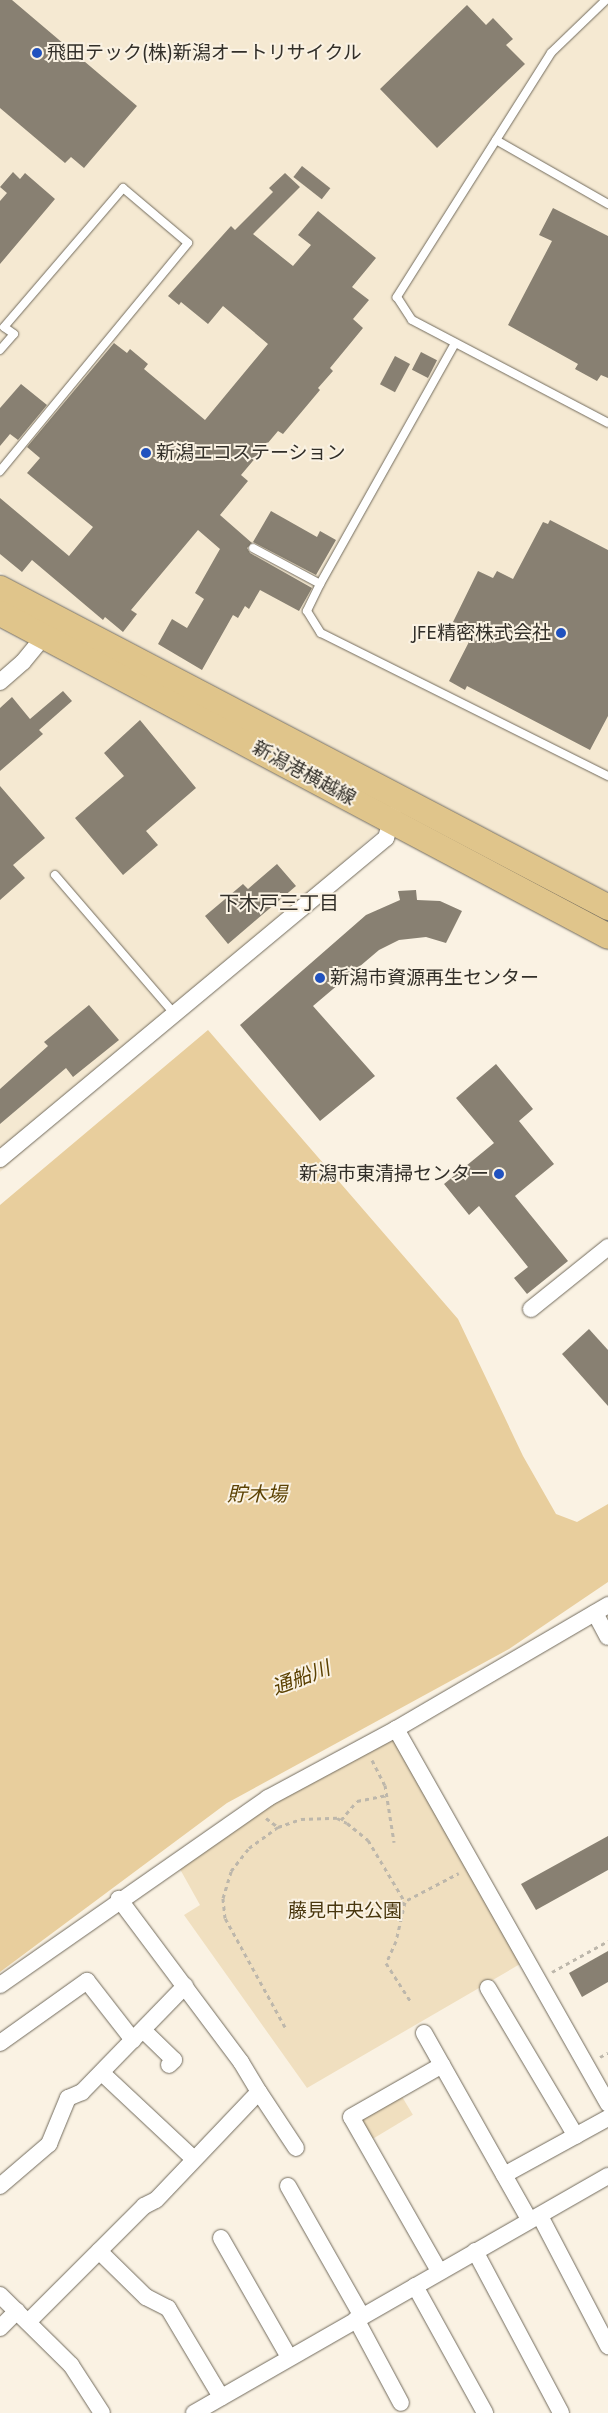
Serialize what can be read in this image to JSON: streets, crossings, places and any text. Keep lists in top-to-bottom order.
{
  "streets": {
    "main road": ["新潟港横越線"]
  },
  "districts": ["下木戸三丁目"],
  "water": ["貯木場", "通船川"],
  "parks": ["藤見中央公園"],
  "places": [
    "飛田テック(株)新潟オートリサイクル",
    "新潟エコステーション",
    "JFE精密株式会社",
    "新潟市資源再生センター",
    "新潟市東清掃センター"
  ]
}
